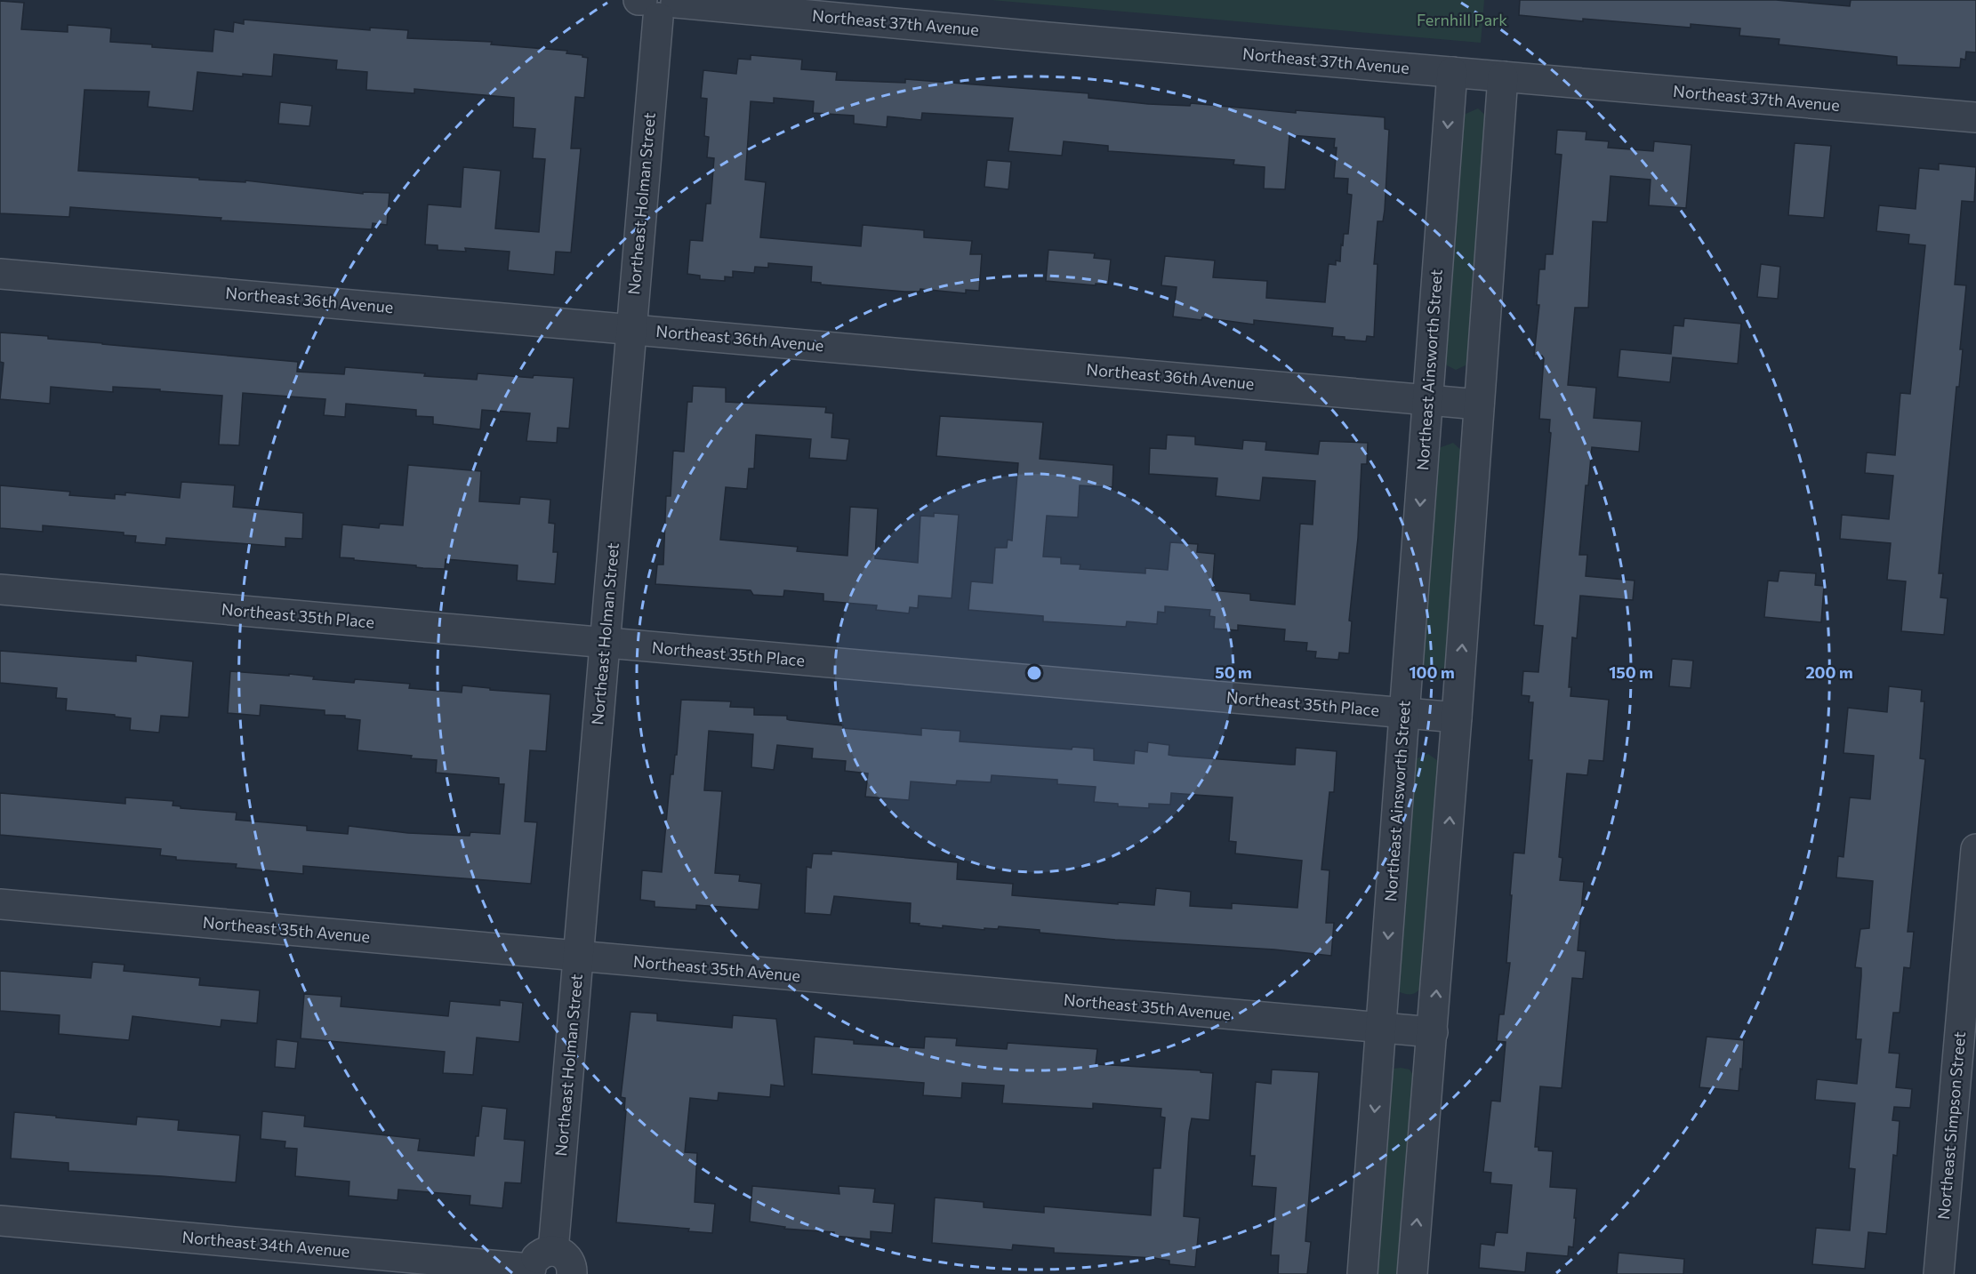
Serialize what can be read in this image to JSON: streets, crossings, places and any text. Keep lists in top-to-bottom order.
{
  "streets": {
    "street": [
      "Northeast 37th Avenue",
      "Northeast Holman Street",
      "Northeast 36th Avenue",
      "Northeast Ainsworth Street",
      "Northeast 35th Place",
      "Northeast 35th Avenue",
      "Northeast Simpson Street",
      "Northeast 34th Avenue"
    ]
  },
  "crossings": [
    ["Northeast 37th Avenue", "Northeast Holman Street"],
    ["Northeast 37th Avenue", "Northeast Ainsworth Street"],
    ["Northeast Holman Street", "Northeast 36th Avenue"],
    ["Northeast Holman Street", "Northeast 35th Place"],
    ["Northeast Holman Street", "Northeast 35th Avenue"],
    ["Northeast 36th Avenue", "Northeast Ainsworth Street"],
    ["Northeast Ainsworth Street", "Northeast 35th Place"],
    ["Northeast Ainsworth Street", "Northeast 35th Avenue"]
  ],
  "parks": ["Fernhill Park"],
  "rings": [
    "50 m",
    "100 m",
    "150 m",
    "200 m"
  ]
}
